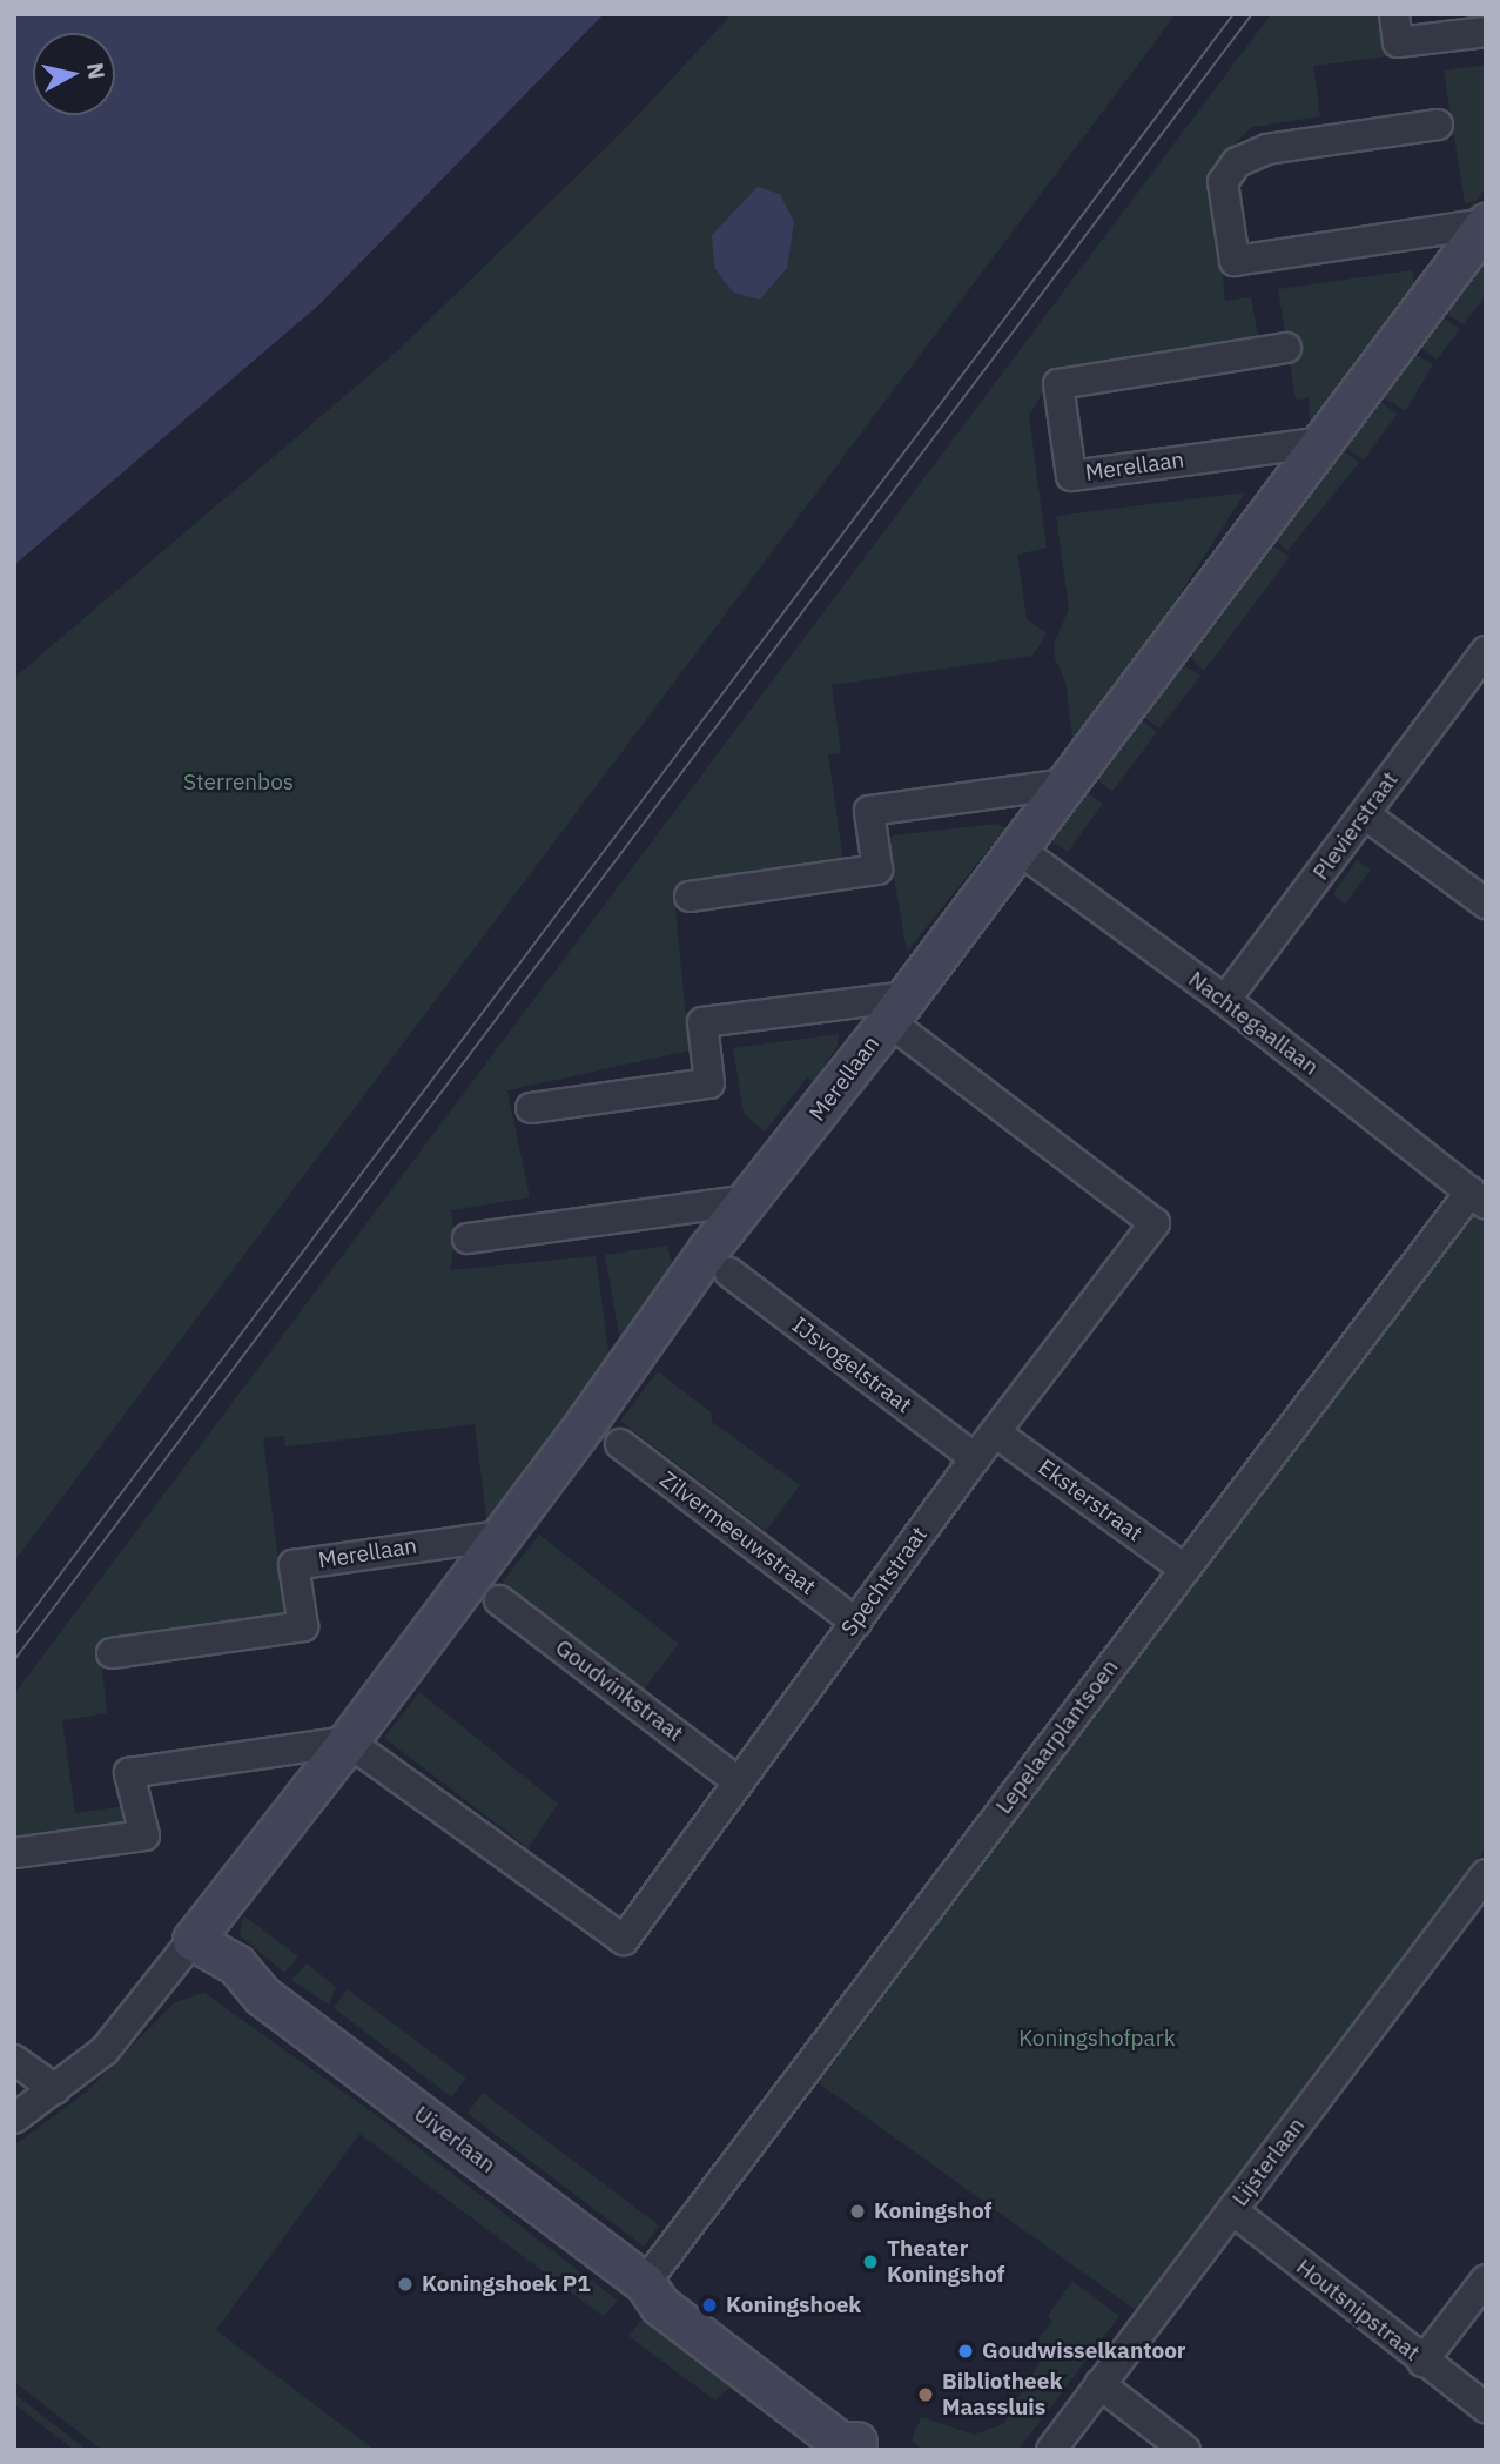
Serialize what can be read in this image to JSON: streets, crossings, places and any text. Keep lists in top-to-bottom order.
{
  "streets": {
    "street": [
      "Merellaan",
      "Plevierstraat",
      "Nachtegaallaan",
      "IJsvogelstraat",
      "Eksterstraat",
      "Zilvermeeuwstraat",
      "Spechtstraat",
      "Goudvinkstraat",
      "Lepelaarplantsoen",
      "Uiverlaan",
      "Lijsterlaan",
      "Houtsnipstraat"
    ]
  },
  "crossings": [
    ["Merellaan", "Nachtegaallaan"],
    ["Merellaan", "Spechtstraat"],
    ["Merellaan", "Uiverlaan"],
    ["Plevierstraat", "Nachtegaallaan"],
    ["Nachtegaallaan", "Lepelaarplantsoen"],
    ["IJsvogelstraat", "Spechtstraat"],
    ["Eksterstraat", "Spechtstraat"],
    ["Eksterstraat", "Lepelaarplantsoen"],
    ["Zilvermeeuwstraat", "Spechtstraat"],
    ["Spechtstraat", "Goudvinkstraat"],
    ["Lepelaarplantsoen", "Uiverlaan"],
    ["Lijsterlaan", "Houtsnipstraat"]
  ],
  "parks": ["Sterrenbos", "Koningshofpark"],
  "places": [
    "Koningshof",
    "Theater Koningshof",
    "Koningshoek P1",
    "Koningshoek",
    "Goudwisselkantoor",
    "Bibliotheek Maassluis"
  ],
  "north": "right"
}
